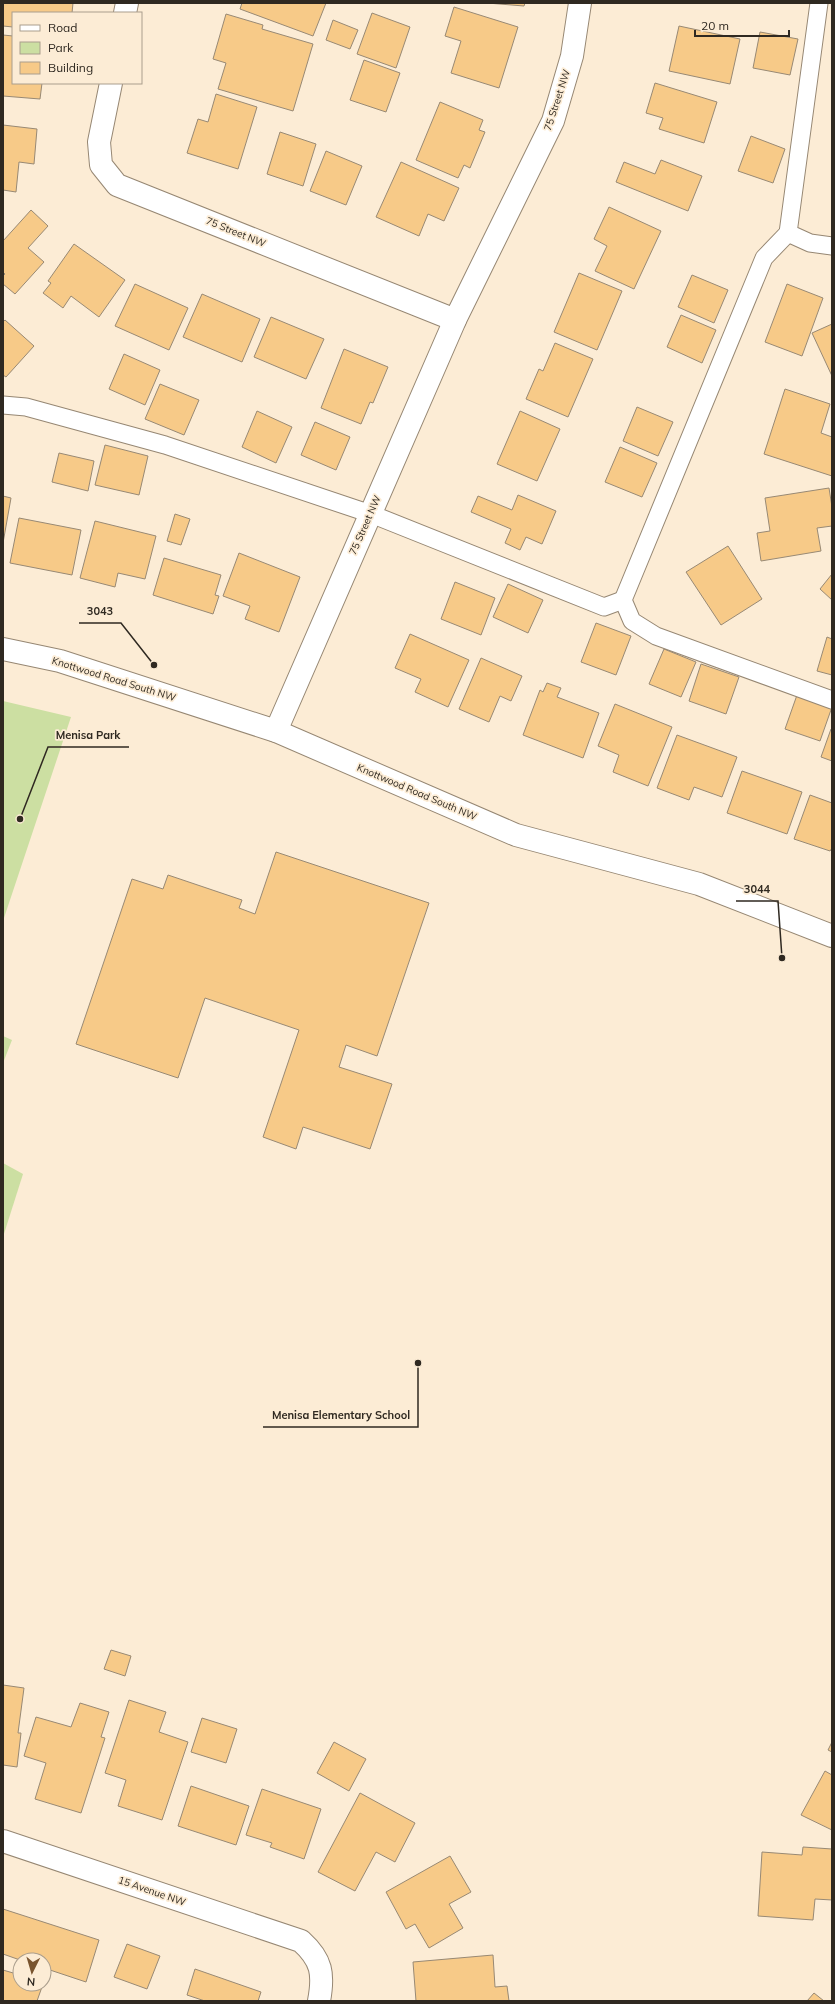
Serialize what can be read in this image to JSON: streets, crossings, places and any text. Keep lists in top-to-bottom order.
{
  "streets": {
    "street": ["75 Street NW", "Knottwood Road South NW", "15 Avenue NW"]
  },
  "crossings": [
    ["75 Street NW", "Knottwood Road South NW"]
  ],
  "places": [
    "3043",
    "Menisa Park",
    "3044",
    "Menisa Elementary School"
  ],
  "legend": ["Road", "Park", "Building"],
  "scale_bar": "20 m",
  "north": "bottom"
}
